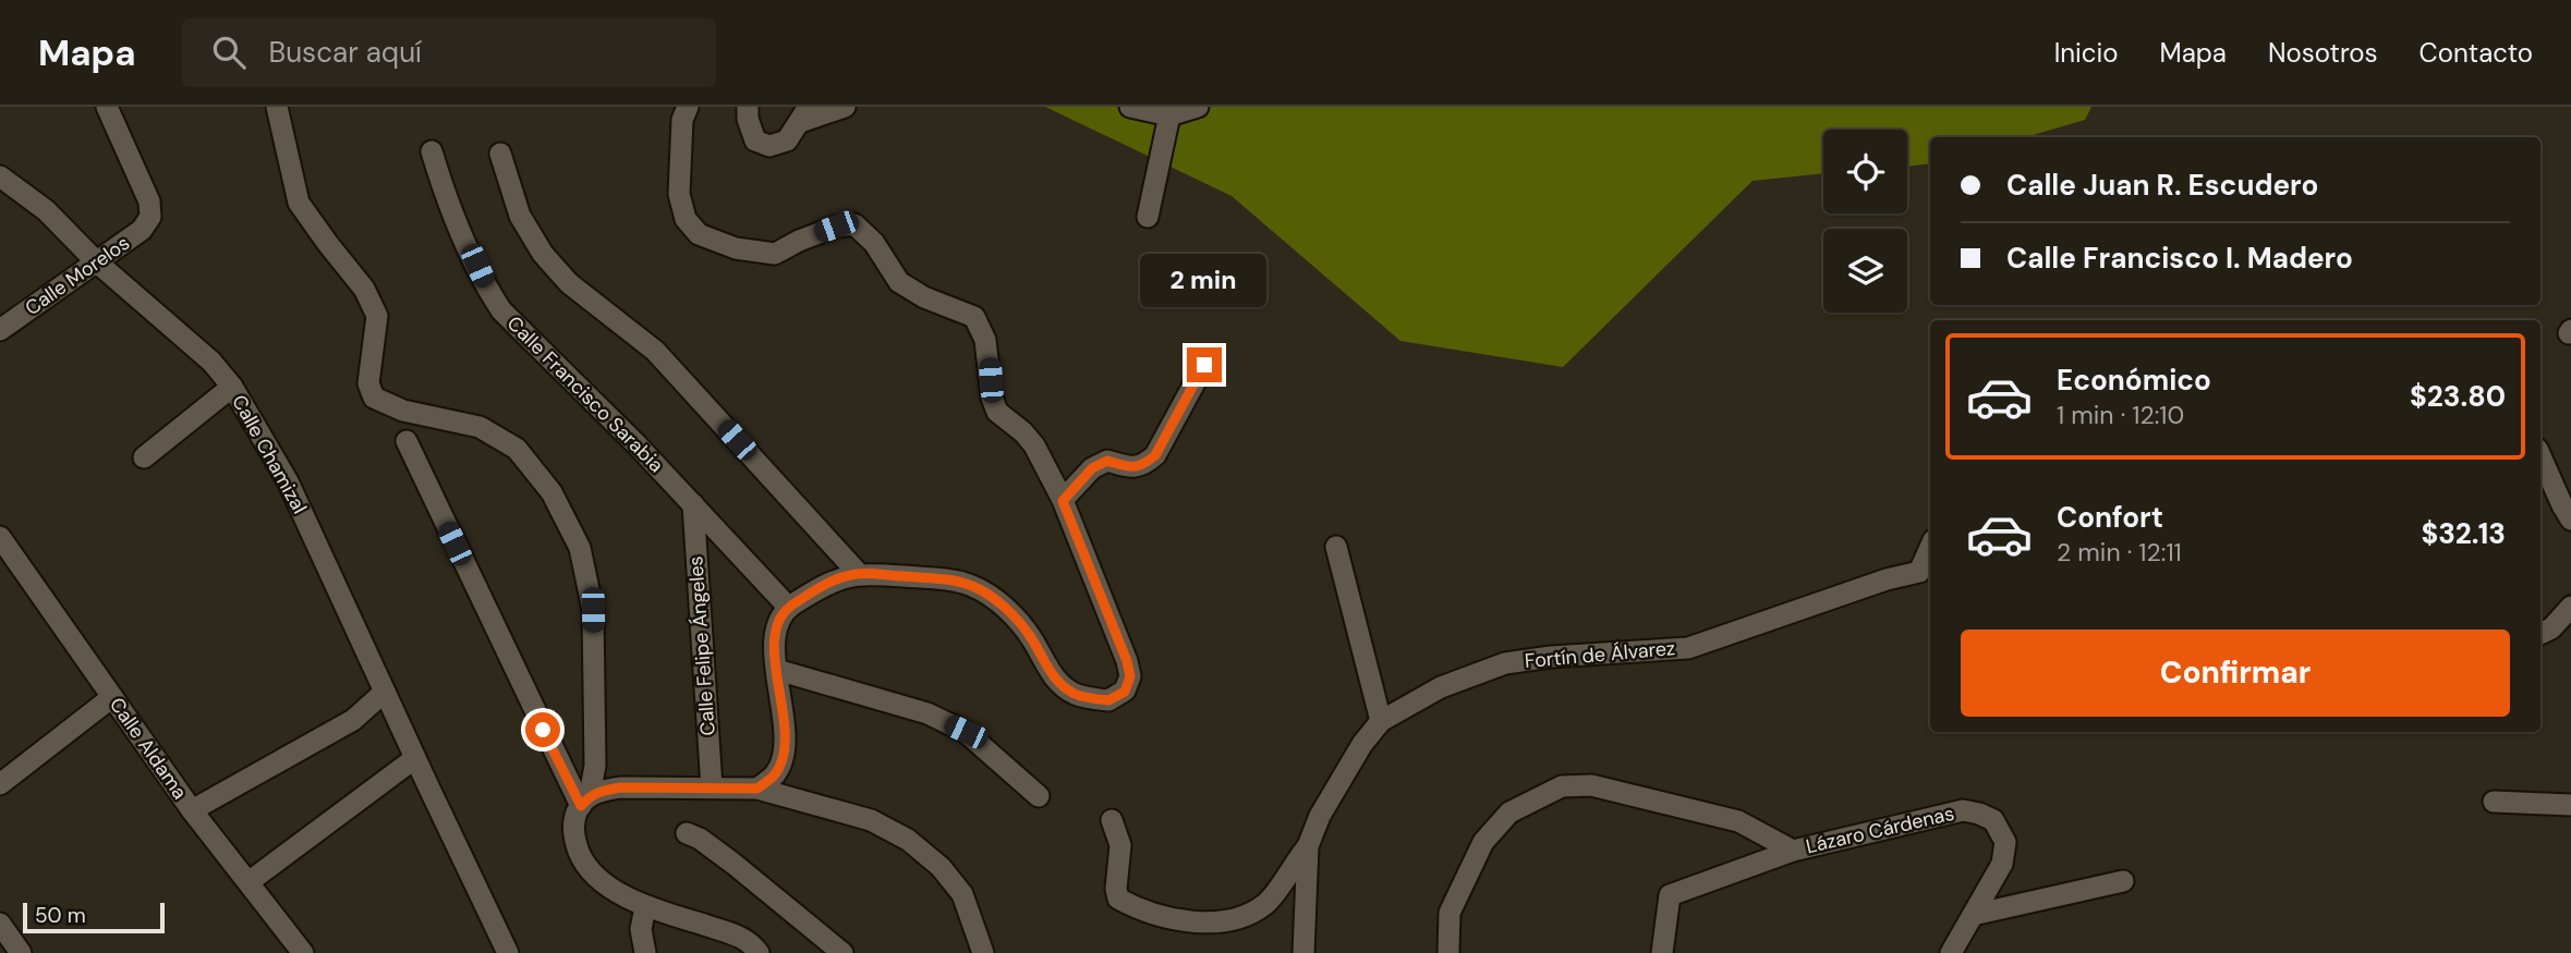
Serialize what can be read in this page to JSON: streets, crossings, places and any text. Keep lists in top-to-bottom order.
{
  "streets": {
    "street": [
      "Calle Morelos",
      "Calle Francisco Sarabia",
      "Calle Chamizal",
      "Calle Felipe Ángeles",
      "Fortín de Álvarez",
      "Calle Aldama",
      "Lázaro Cárdenas"
    ]
  },
  "crossings": [
    ["Calle Morelos", "Calle Chamizal"],
    ["Calle Francisco Sarabia", "Calle Felipe Ángeles"]
  ],
  "scale_bar": "50 m",
  "page": {
    "header": "Mapa",
    "search": "Buscar aquí",
    "nav": [
      "Inicio",
      "Mapa",
      "Nosotros",
      "Contacto"
    ],
    "banner": ["Calle Juan R. Escudero", "Calle Francisco I. Madero"],
    "bubble": "2 min",
    "list": [
      {
        "name": "Económico",
        "note": "1 min · 12:10",
        "value": "$23.80"
      },
      {
        "name": "Confort",
        "note": "2 min · 12:11",
        "value": "$32.13"
      }
    ],
    "buttons": "Confirmar",
    "scale": "50 m"
  }
}
